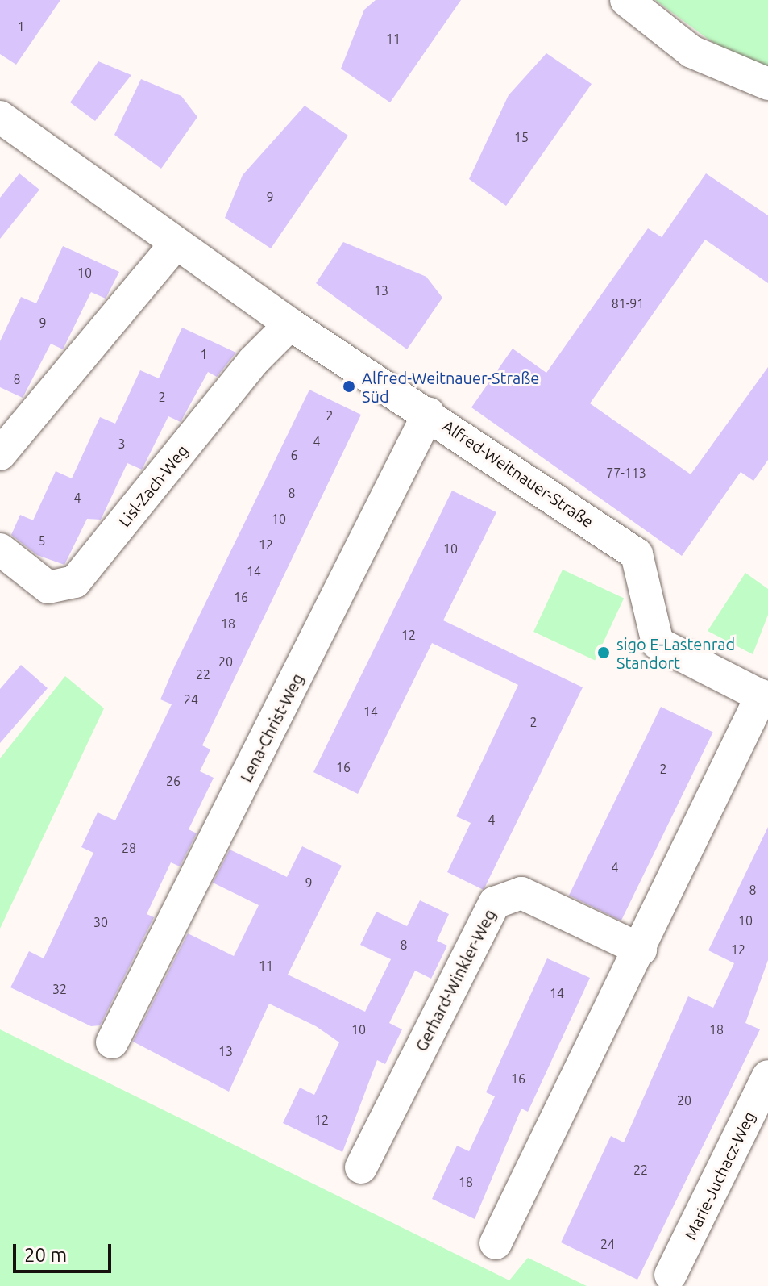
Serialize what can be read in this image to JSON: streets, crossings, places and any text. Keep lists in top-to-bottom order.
{
  "streets": {
    "street": [
      "Alfred-Weitnauer-Straße",
      "Lisl-Zach-Weg",
      "Lena-Christ-Weg",
      "Gerhard-Winkler-Weg",
      "Marie-Juchacz-Weg"
    ]
  },
  "crossings": [
    ["Alfred-Weitnauer-Straße", "Lisl-Zach-Weg"],
    ["Alfred-Weitnauer-Straße", "Lena-Christ-Weg"]
  ],
  "places": ["Alfred-Weitnauer-Straße Süd", "sigo E-Lastenrad Standort"],
  "house_numbers": [
    "1",
    "11",
    "15",
    "9",
    "10",
    "13",
    "81-91",
    "9",
    "1",
    "8",
    "2",
    "2",
    "4",
    "3",
    "6",
    "77-113",
    "8",
    "4",
    "10",
    "5",
    "12",
    "10",
    "14",
    "16",
    "18",
    "12",
    "20",
    "22",
    "24",
    "14",
    "2",
    "16",
    "2",
    "26",
    "4",
    "28",
    "4",
    "9",
    "8",
    "10",
    "30",
    "8",
    "12",
    "11",
    "32",
    "14",
    "10",
    "18",
    "13",
    "16",
    "20",
    "12",
    "22",
    "18",
    "24"
  ],
  "scale_bar": "20 m"
}
